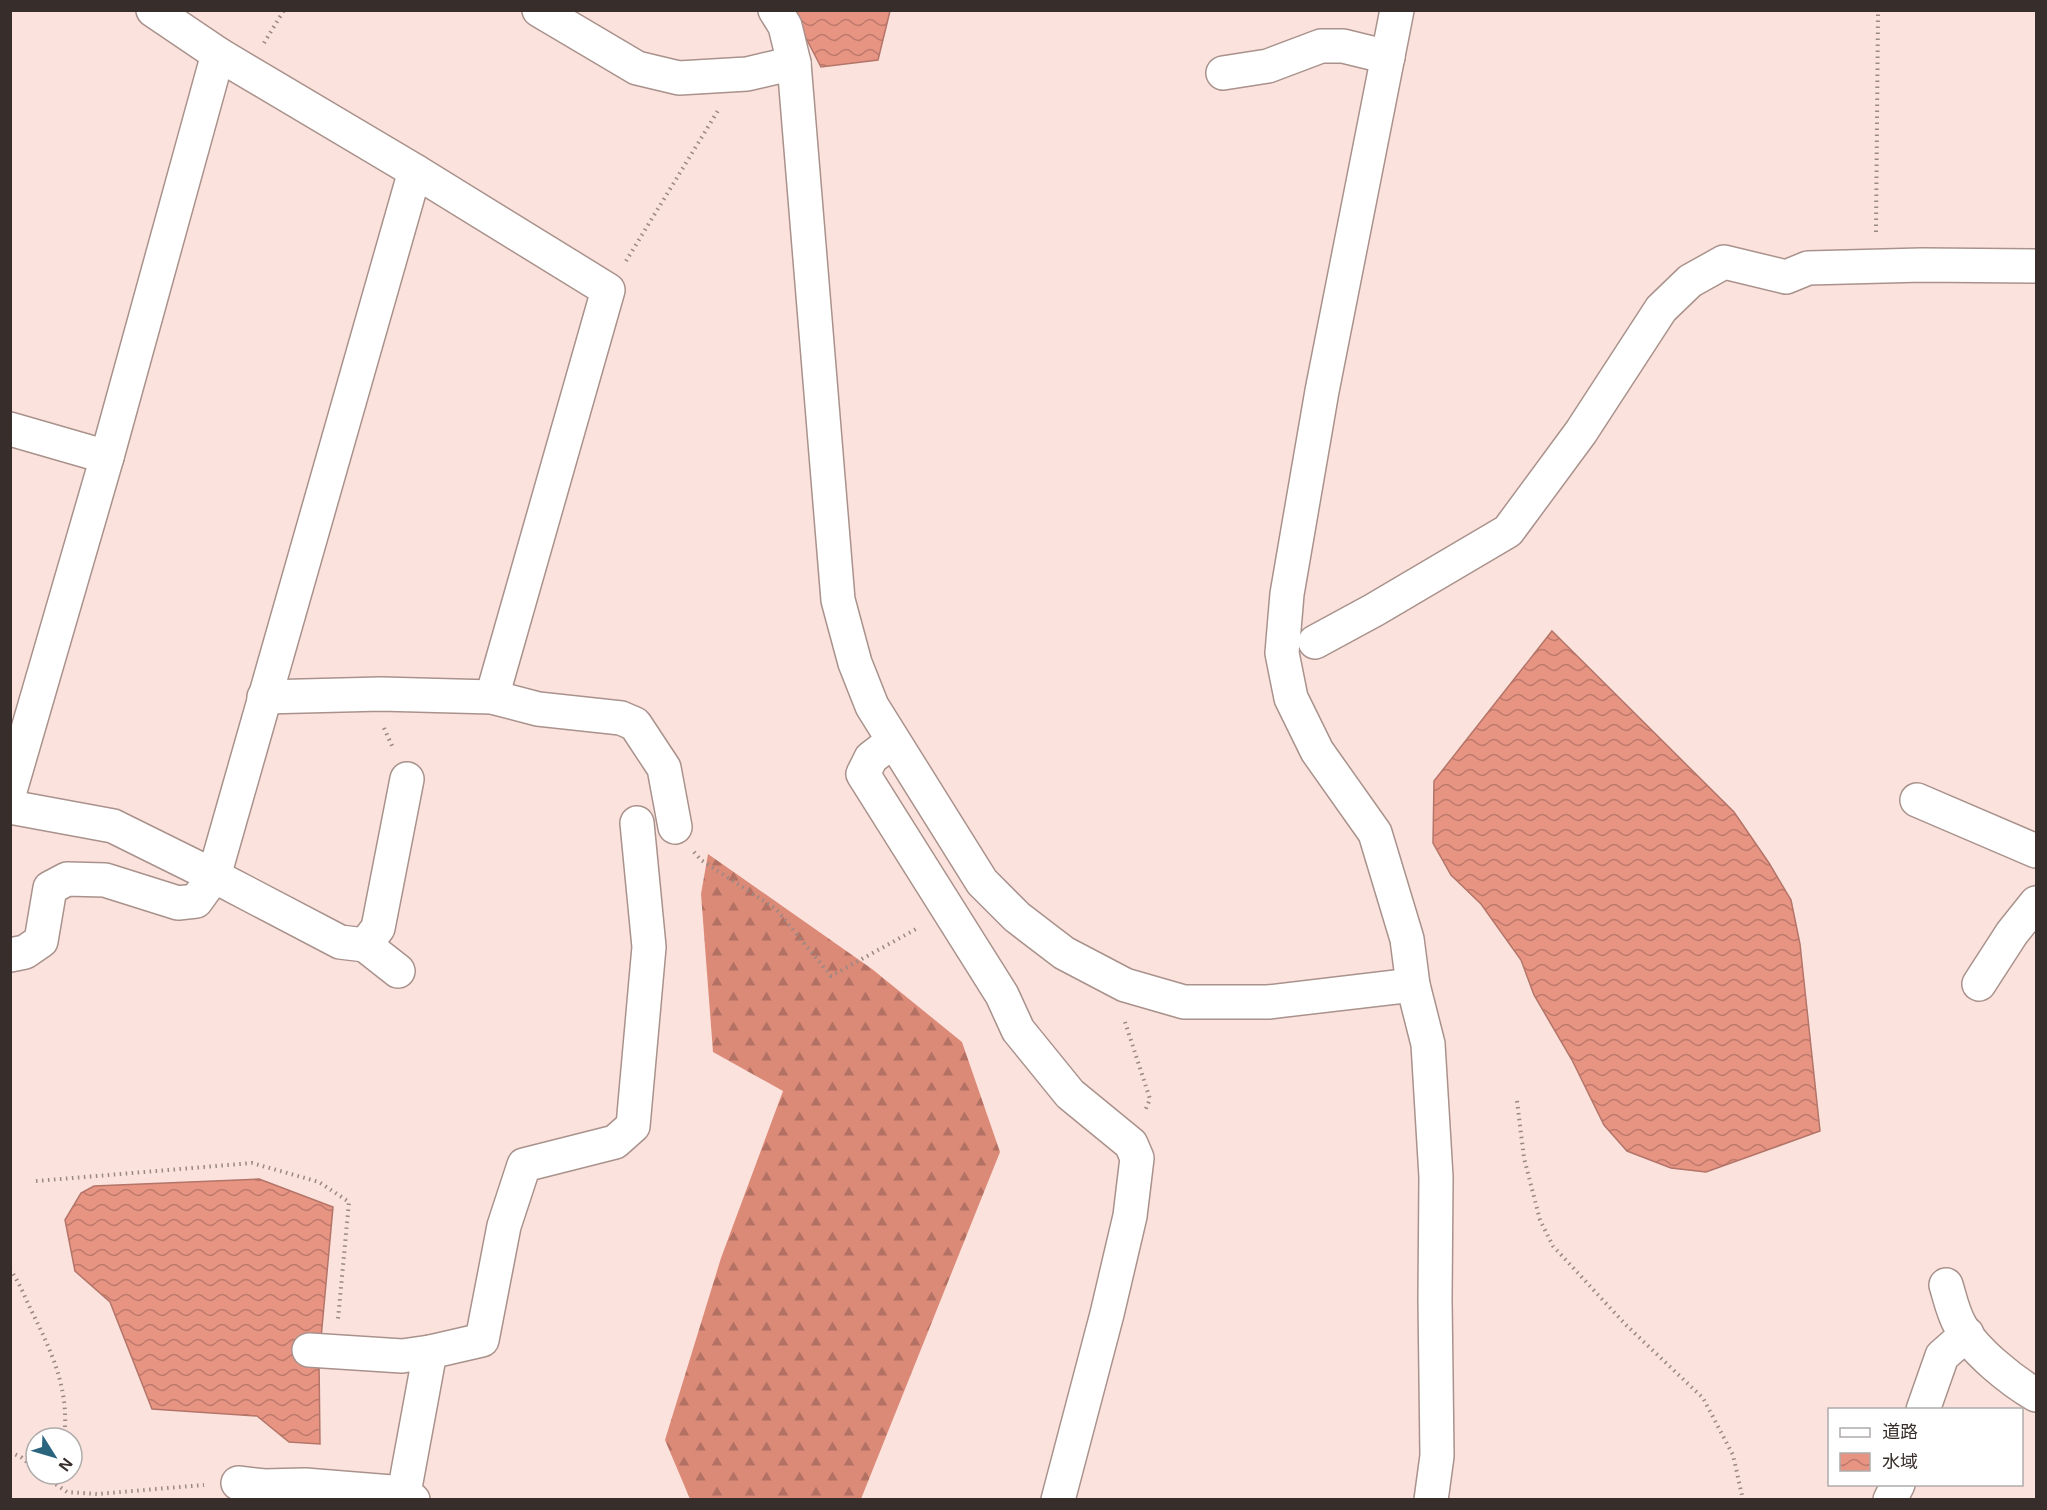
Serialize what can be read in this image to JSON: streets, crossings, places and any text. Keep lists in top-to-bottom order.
{
  "legend": ["道路", "水域"],
  "north": "bottom right"
}
